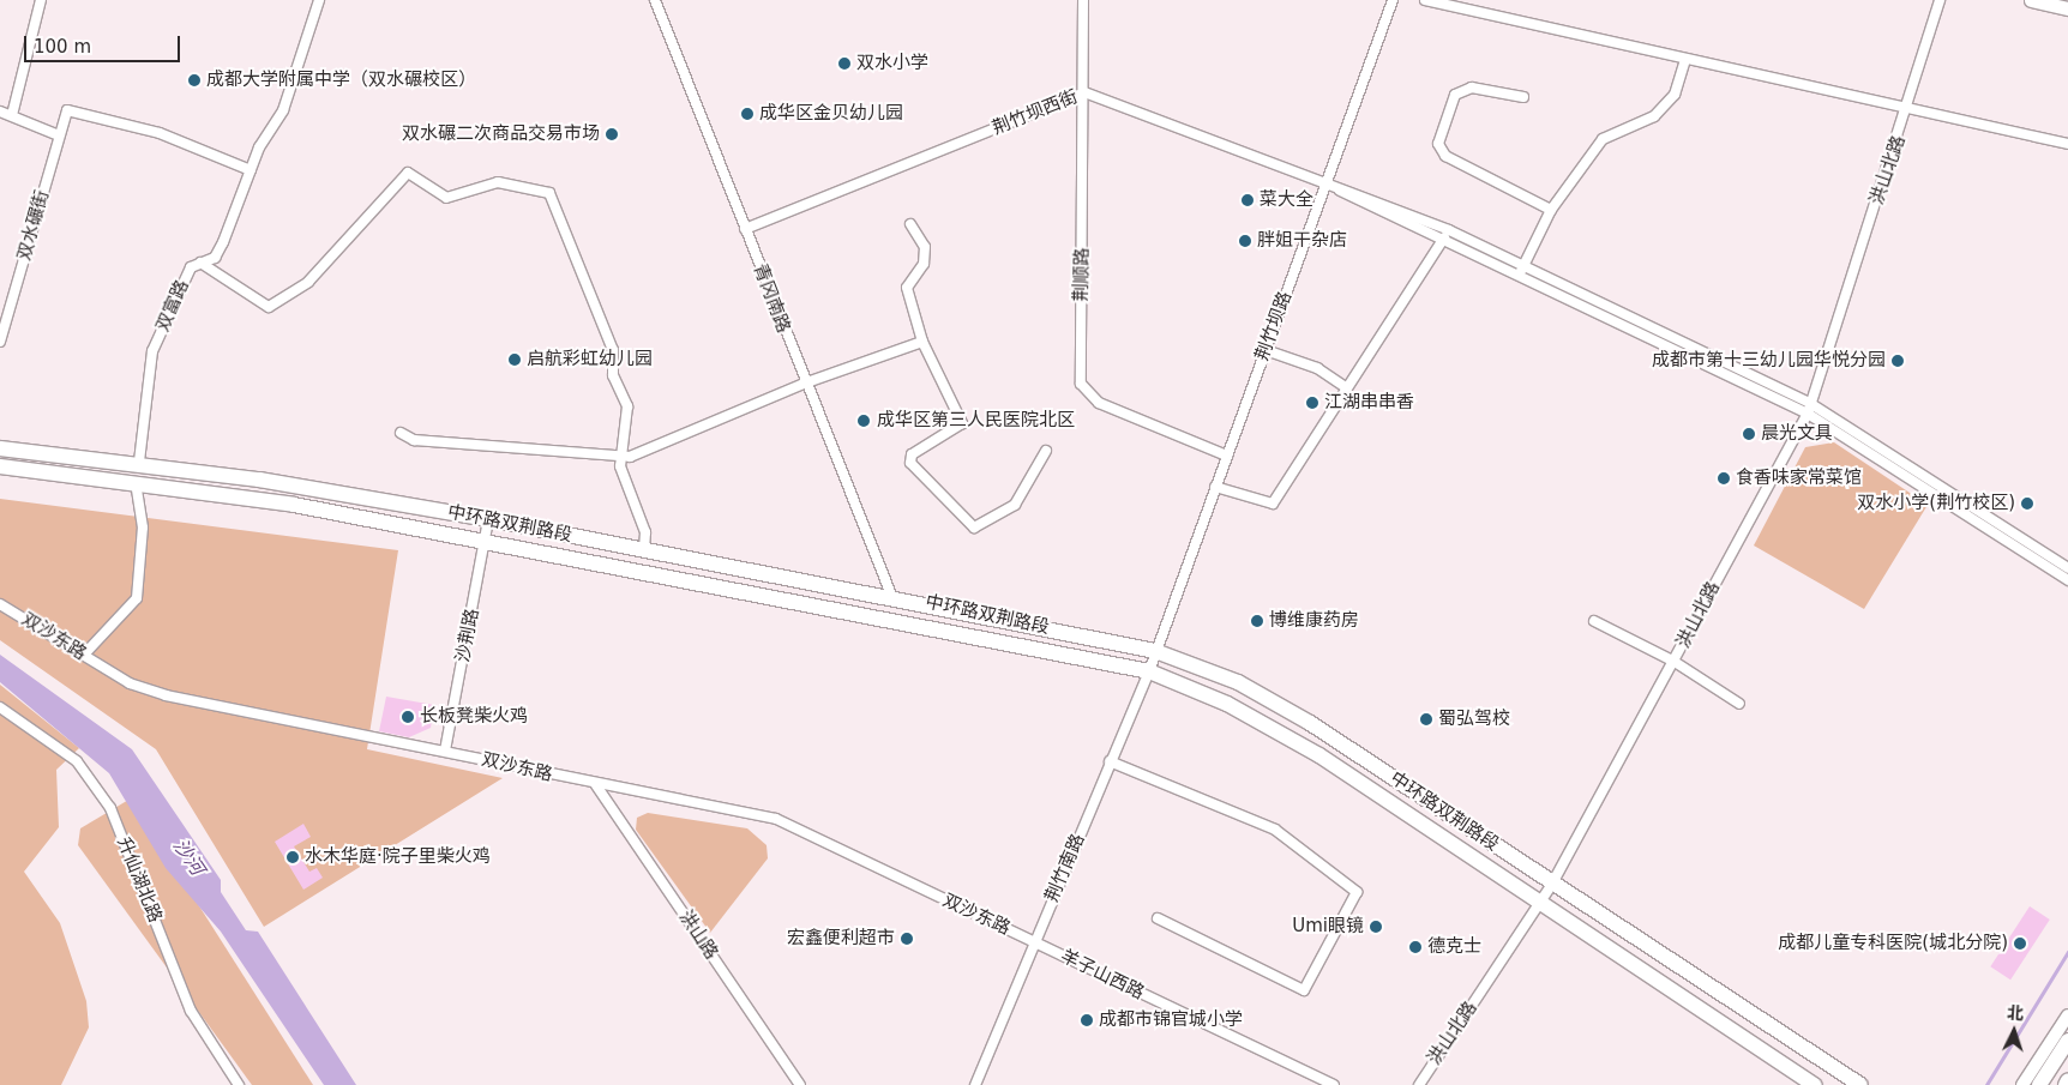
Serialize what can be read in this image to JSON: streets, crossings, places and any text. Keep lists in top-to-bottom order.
{
  "streets": {
    "main road": ["中环路双荆路段"],
    "street": [
      "荆竹坝西街",
      "洪山北路",
      "双水碾街",
      "荆顺路",
      "青冈南路",
      "双富路",
      "荆竹坝路",
      "沙荆路",
      "双沙东路",
      "荆竹南路",
      "升仙湖北路",
      "洪山路",
      "羊子山西路"
    ]
  },
  "crossings": [
    ["荆竹坝西街", "荆顺路"],
    ["荆竹坝西街", "青冈南路"],
    ["荆竹坝西街", "荆竹坝路"],
    ["洪山北路", "中环路双荆路段"],
    ["双水碾街", "双富路"],
    ["荆顺路", "荆竹坝路"],
    ["青冈南路", "中环路双荆路段"],
    ["双富路", "中环路双荆路段"],
    ["荆竹坝路", "中环路双荆路段"],
    ["荆竹坝路", "荆竹南路"],
    ["中环路双荆路段", "沙荆路"],
    ["中环路双荆路段", "荆竹南路"],
    ["沙荆路", "双沙东路"],
    ["双沙东路", "荆竹南路"],
    ["双沙东路", "洪山路"],
    ["双沙东路", "羊子山西路"],
    ["荆竹南路", "羊子山西路"]
  ],
  "water": ["沙河"],
  "places": [
    "双水小学",
    "成都大学附属中学（双水碾校区）",
    "成华区金贝幼儿园",
    "双水碾二次商品交易市场",
    "菜大全",
    "胖姐干杂店",
    "启航彩虹幼儿园",
    "成都市第十三幼儿园华悦分园",
    "江湖串串香",
    "成华区第三人民医院北区",
    "晨光文具",
    "食香味家常菜馆",
    "双水小学(荆竹校区)",
    "博维康药房",
    "长板凳柴火鸡",
    "蜀弘驾校",
    "水木华庭·院子里柴火鸡",
    "Umi眼镜",
    "宏鑫便利超市",
    "成都儿童专科医院(城北分院)",
    "德克士",
    "成都市锦官城小学"
  ],
  "scale_bar": "100 m",
  "north": "top"
}
